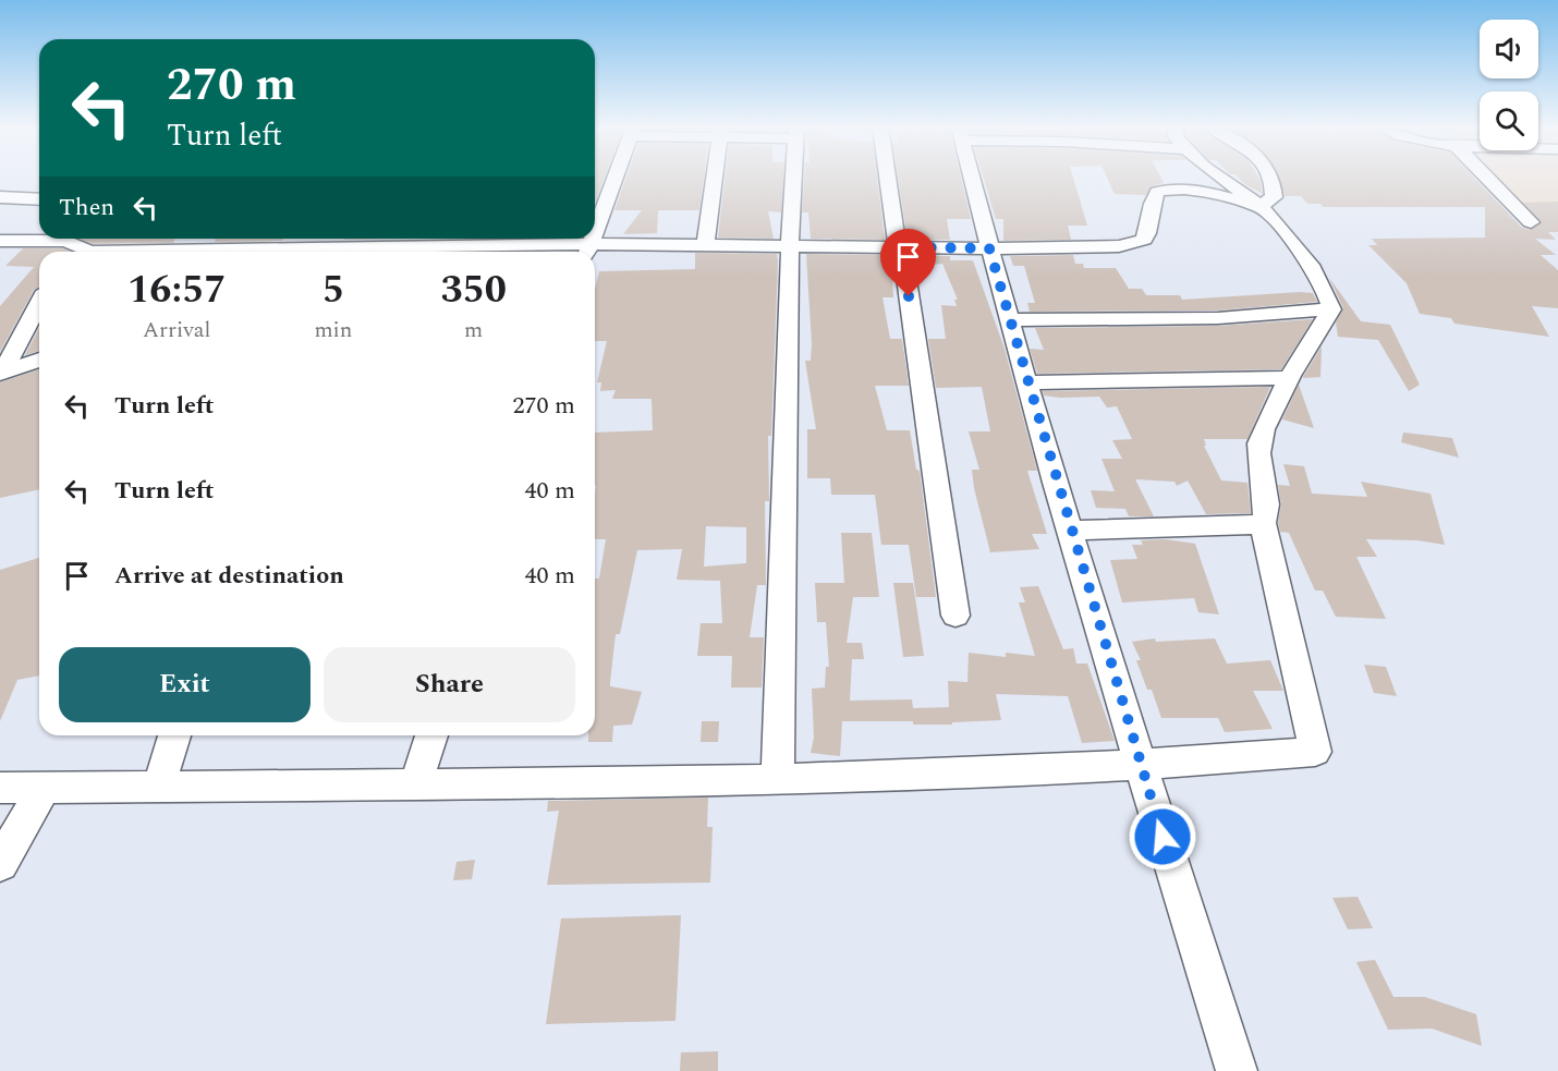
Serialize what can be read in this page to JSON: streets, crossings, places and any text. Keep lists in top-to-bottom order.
{
  "page": {
    "turn": ["270 m", "Turn left"],
    "then": "Then",
    "eta": [
      "16:57",
      "Arrival",
      "5",
      "min",
      "350",
      "m"
    ],
    "list": [
      {
        "name": "Turn left",
        "value": "270 m"
      },
      {
        "name": "Turn left",
        "value": "40 m"
      },
      {
        "name": "Arrive at destination",
        "value": "40 m"
      }
    ],
    "buttons": ["Exit", "Share"]
  }
}
